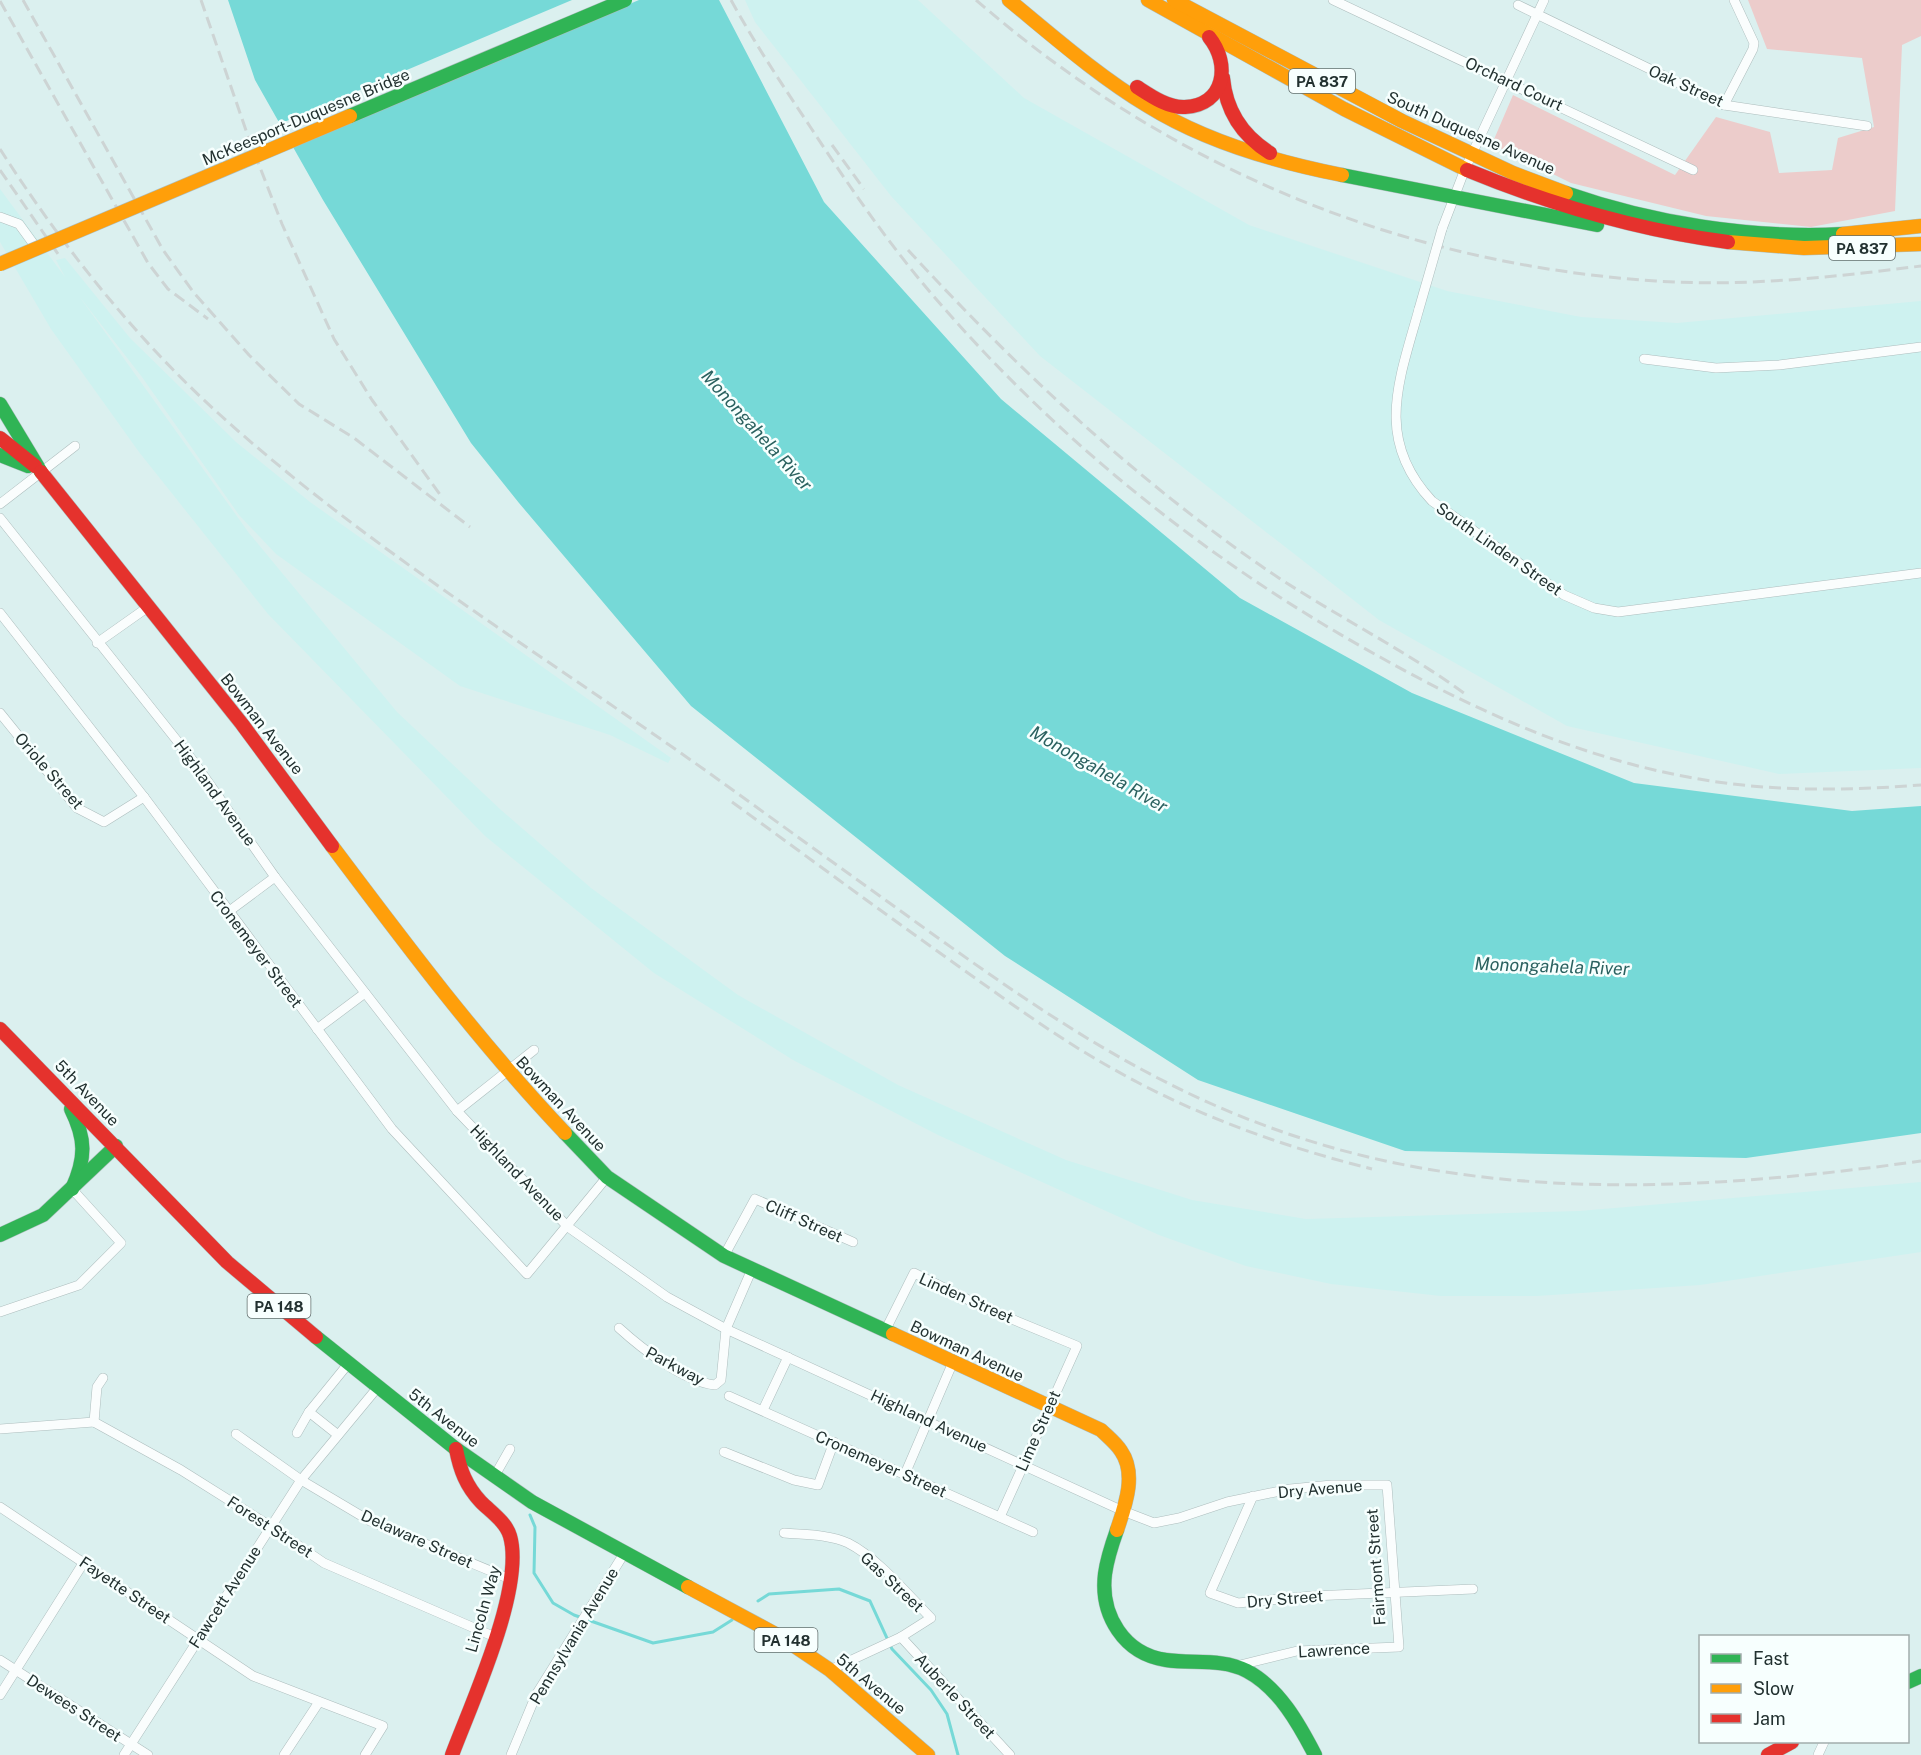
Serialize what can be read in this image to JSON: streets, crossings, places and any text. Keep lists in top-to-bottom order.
{
  "streets": {
    "main road": [
      "PA 837",
      "McKeesport-Duquesne Bridge",
      "South Duquesne Avenue",
      "Bowman Avenue",
      "5th Avenue",
      "PA 148",
      "Lincoln Way"
    ],
    "street": [
      "Orchard Court",
      "Oak Street",
      "South Linden Street",
      "Oriole Street",
      "Highland Avenue",
      "Cronemeyer Street",
      "Cliff Street",
      "Linden Street",
      "Parkway",
      "Lime Street",
      "Dry Avenue",
      "Forest Street",
      "Delaware Street",
      "Fairmont Street",
      "Gas Street",
      "Fayette Street",
      "Fawcett Avenue",
      "Dry Street",
      "Pennsylvania Avenue",
      "Lawrence",
      "Auberle Street",
      "Dewees Street"
    ]
  },
  "crossings": [
    ["PA 837", "South Duquesne Avenue"],
    ["PA 837", "South Linden Street"],
    ["Orchard Court", "South Linden Street"],
    ["Oak Street", "South Linden Street"],
    ["South Duquesne Avenue", "South Linden Street"],
    ["Bowman Avenue", "Highland Avenue"],
    ["Bowman Avenue", "Cliff Street"],
    ["Bowman Avenue", "Linden Street"],
    ["Bowman Avenue", "Lime Street"],
    ["Bowman Avenue", "Lawrence"],
    ["Oriole Street", "Cronemeyer Street"],
    ["Highland Avenue", "Cronemeyer Street"],
    ["Highland Avenue", "Parkway"],
    ["Highland Avenue", "Lime Street"],
    ["Highland Avenue", "Dry Avenue"],
    ["Highland Avenue", "Dry Street"],
    ["Cronemeyer Street", "Lime Street"],
    ["5th Avenue", "Fawcett Avenue"],
    ["5th Avenue", "Lincoln Way"],
    ["5th Avenue", "Pennsylvania Avenue"],
    ["Linden Street", "Lime Street"],
    ["Dry Avenue", "Fairmont Street"],
    ["Dry Avenue", "Dry Street"],
    ["Forest Street", "Fawcett Avenue"],
    ["Forest Street", "Lincoln Way"],
    ["Delaware Street", "Fawcett Avenue"],
    ["Delaware Street", "Lincoln Way"],
    ["Fairmont Street", "Dry Street"],
    ["Fairmont Street", "Lawrence"],
    ["Gas Street", "Auberle Street"],
    ["Fayette Street", "Fawcett Avenue"],
    ["Fawcett Avenue", "Dewees Street"]
  ],
  "water": ["Monongahela River"],
  "legend": ["Fast", "Slow", "Jam"]
}
